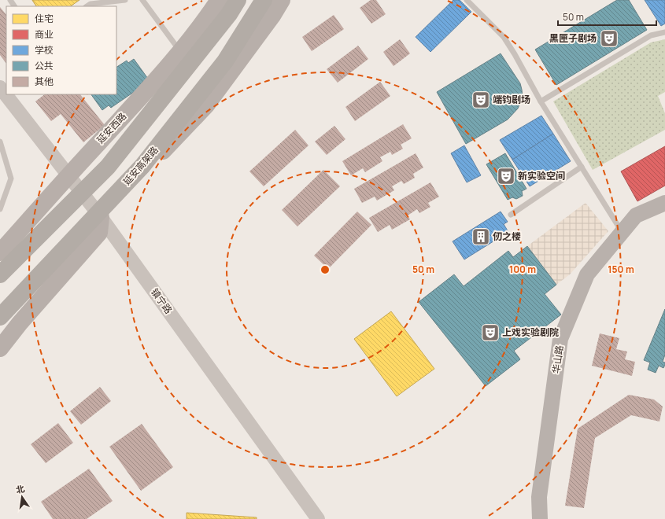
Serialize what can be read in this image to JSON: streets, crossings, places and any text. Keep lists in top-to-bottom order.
{
  "streets": {
    "highway": ["延安高架路"],
    "main road": ["延安西路", "华山路"],
    "street": ["镇宁路"]
  },
  "crossings": [
    ["延安西路", "镇宁路"]
  ],
  "places": {
    "theatre": [
      "黑匣子剧场",
      "端钧剧场",
      "新实验空间",
      "上戏实验剧院"
    ],
    "building": ["仞之楼"]
  },
  "legend": [
    "住宅",
    "商业",
    "学校",
    "公共",
    "其他"
  ],
  "scale_bar": "50 m",
  "north": "top",
  "rings": ["50 m", "100 m", "150 m"]
}
